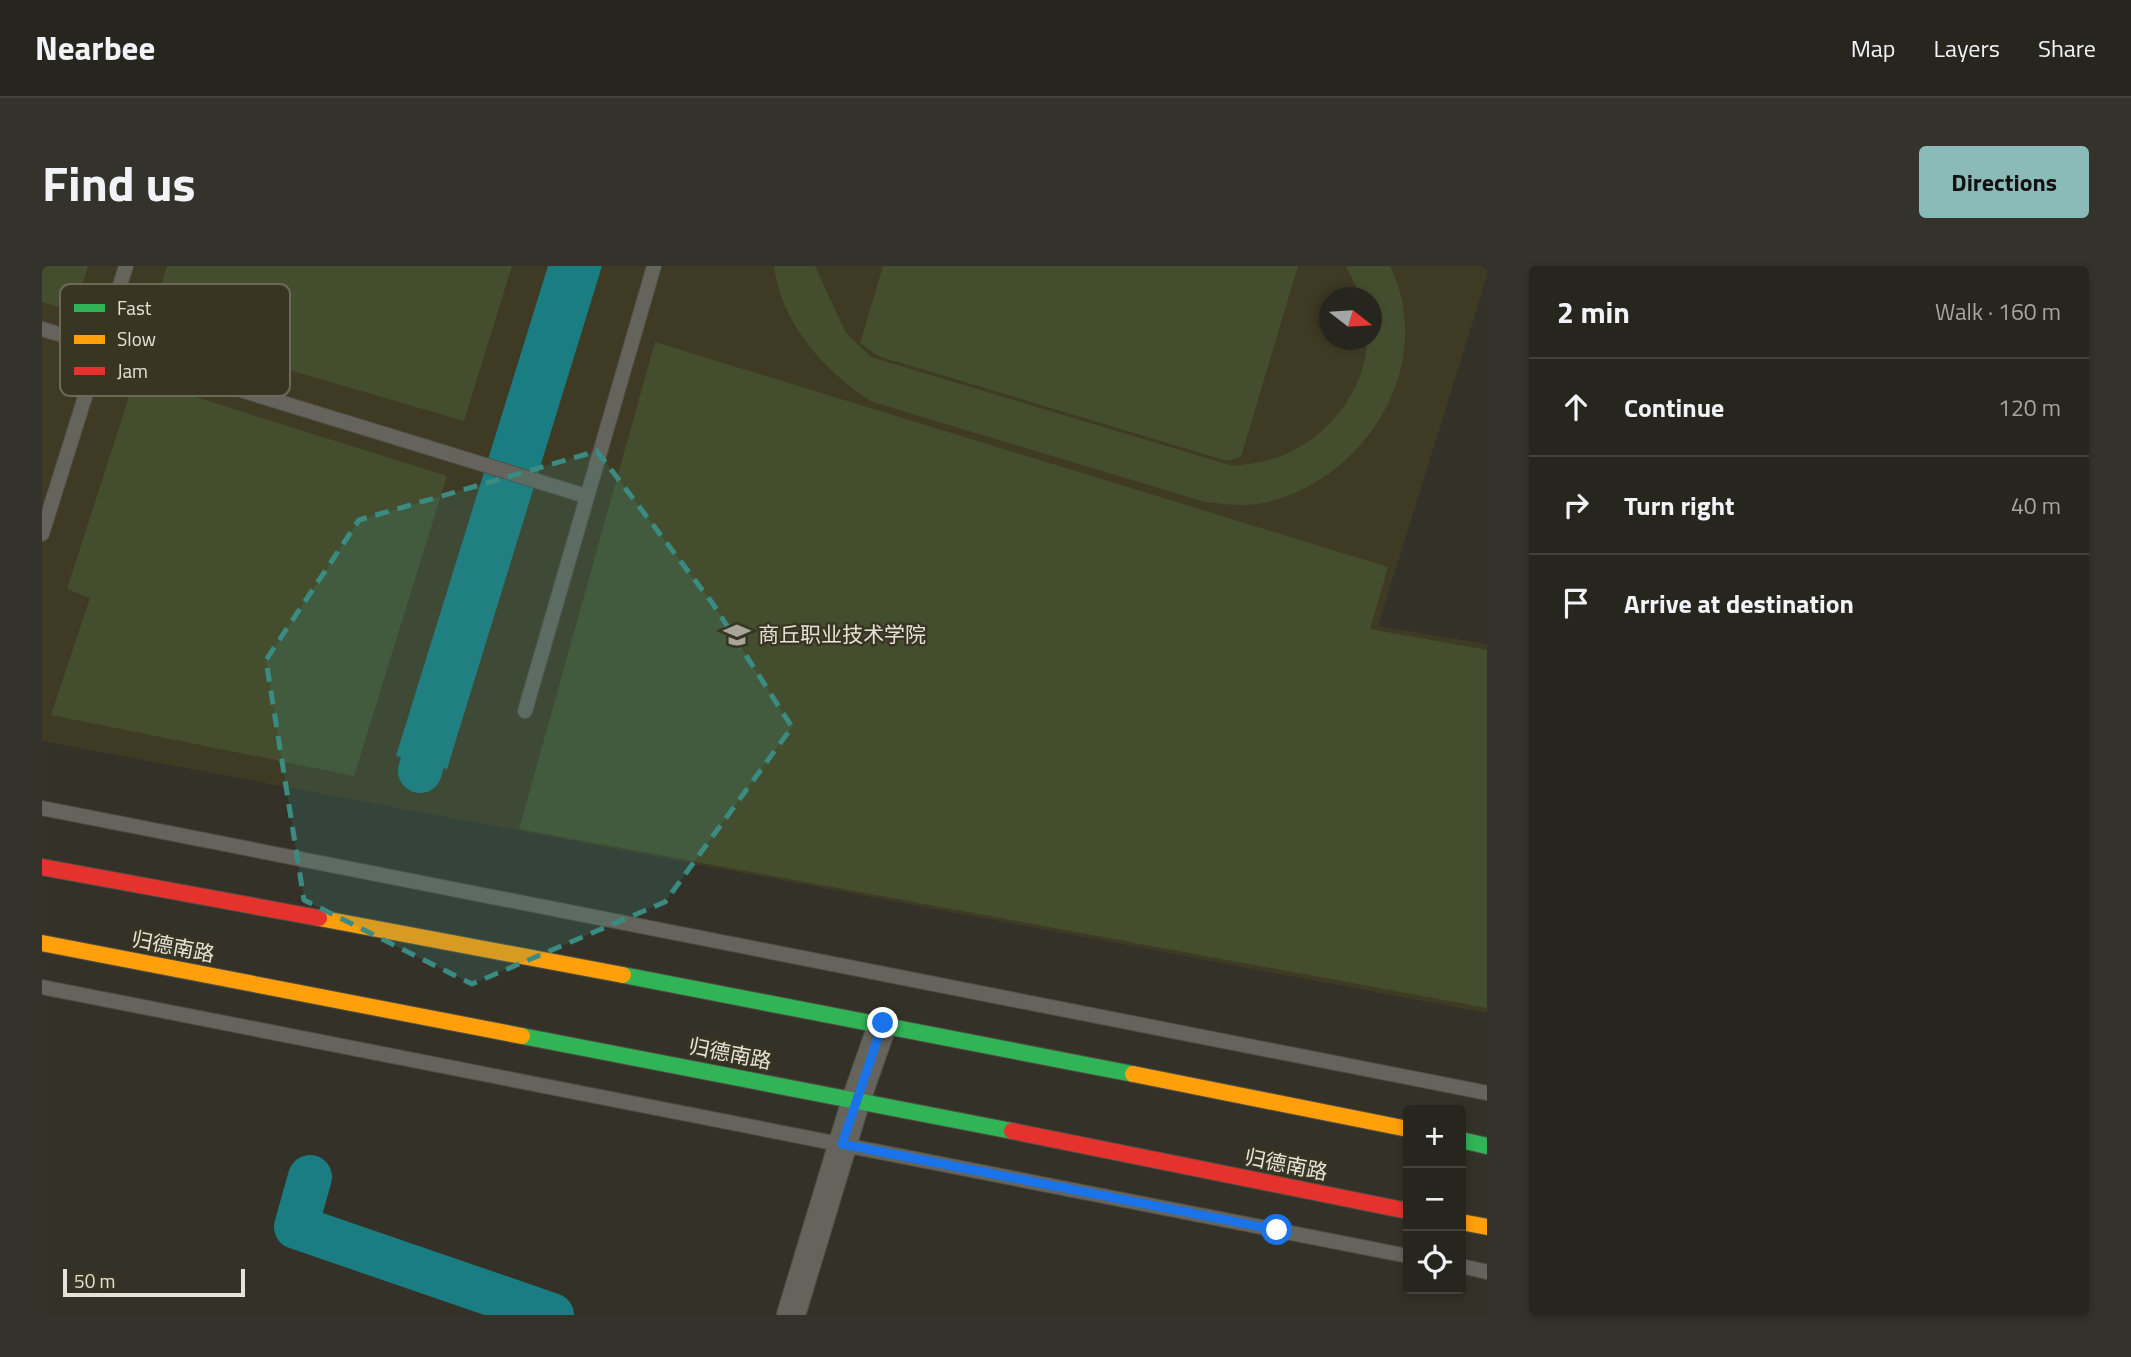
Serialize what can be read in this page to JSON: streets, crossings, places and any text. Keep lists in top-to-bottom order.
{
  "streets": {
    "highway": ["归德南路"]
  },
  "places": {
    "school or university": ["商丘职业技术学院"]
  },
  "legend": ["Fast", "Slow", "Jam"],
  "scale_bar": "50 m",
  "north": "right",
  "page": {
    "header": "Nearbee",
    "nav": ["Map", "Layers", "Share"],
    "title": "Find us",
    "buttons": "Directions",
    "heading": ["2 min", "Walk · 160 m"],
    "list": [
      ["Continue", "120 m"],
      ["Turn right", "40 m"],
      "Arrive at destination"
    ],
    "map_buttons": ["+", "−"],
    "scale": "50 m"
  }
}
